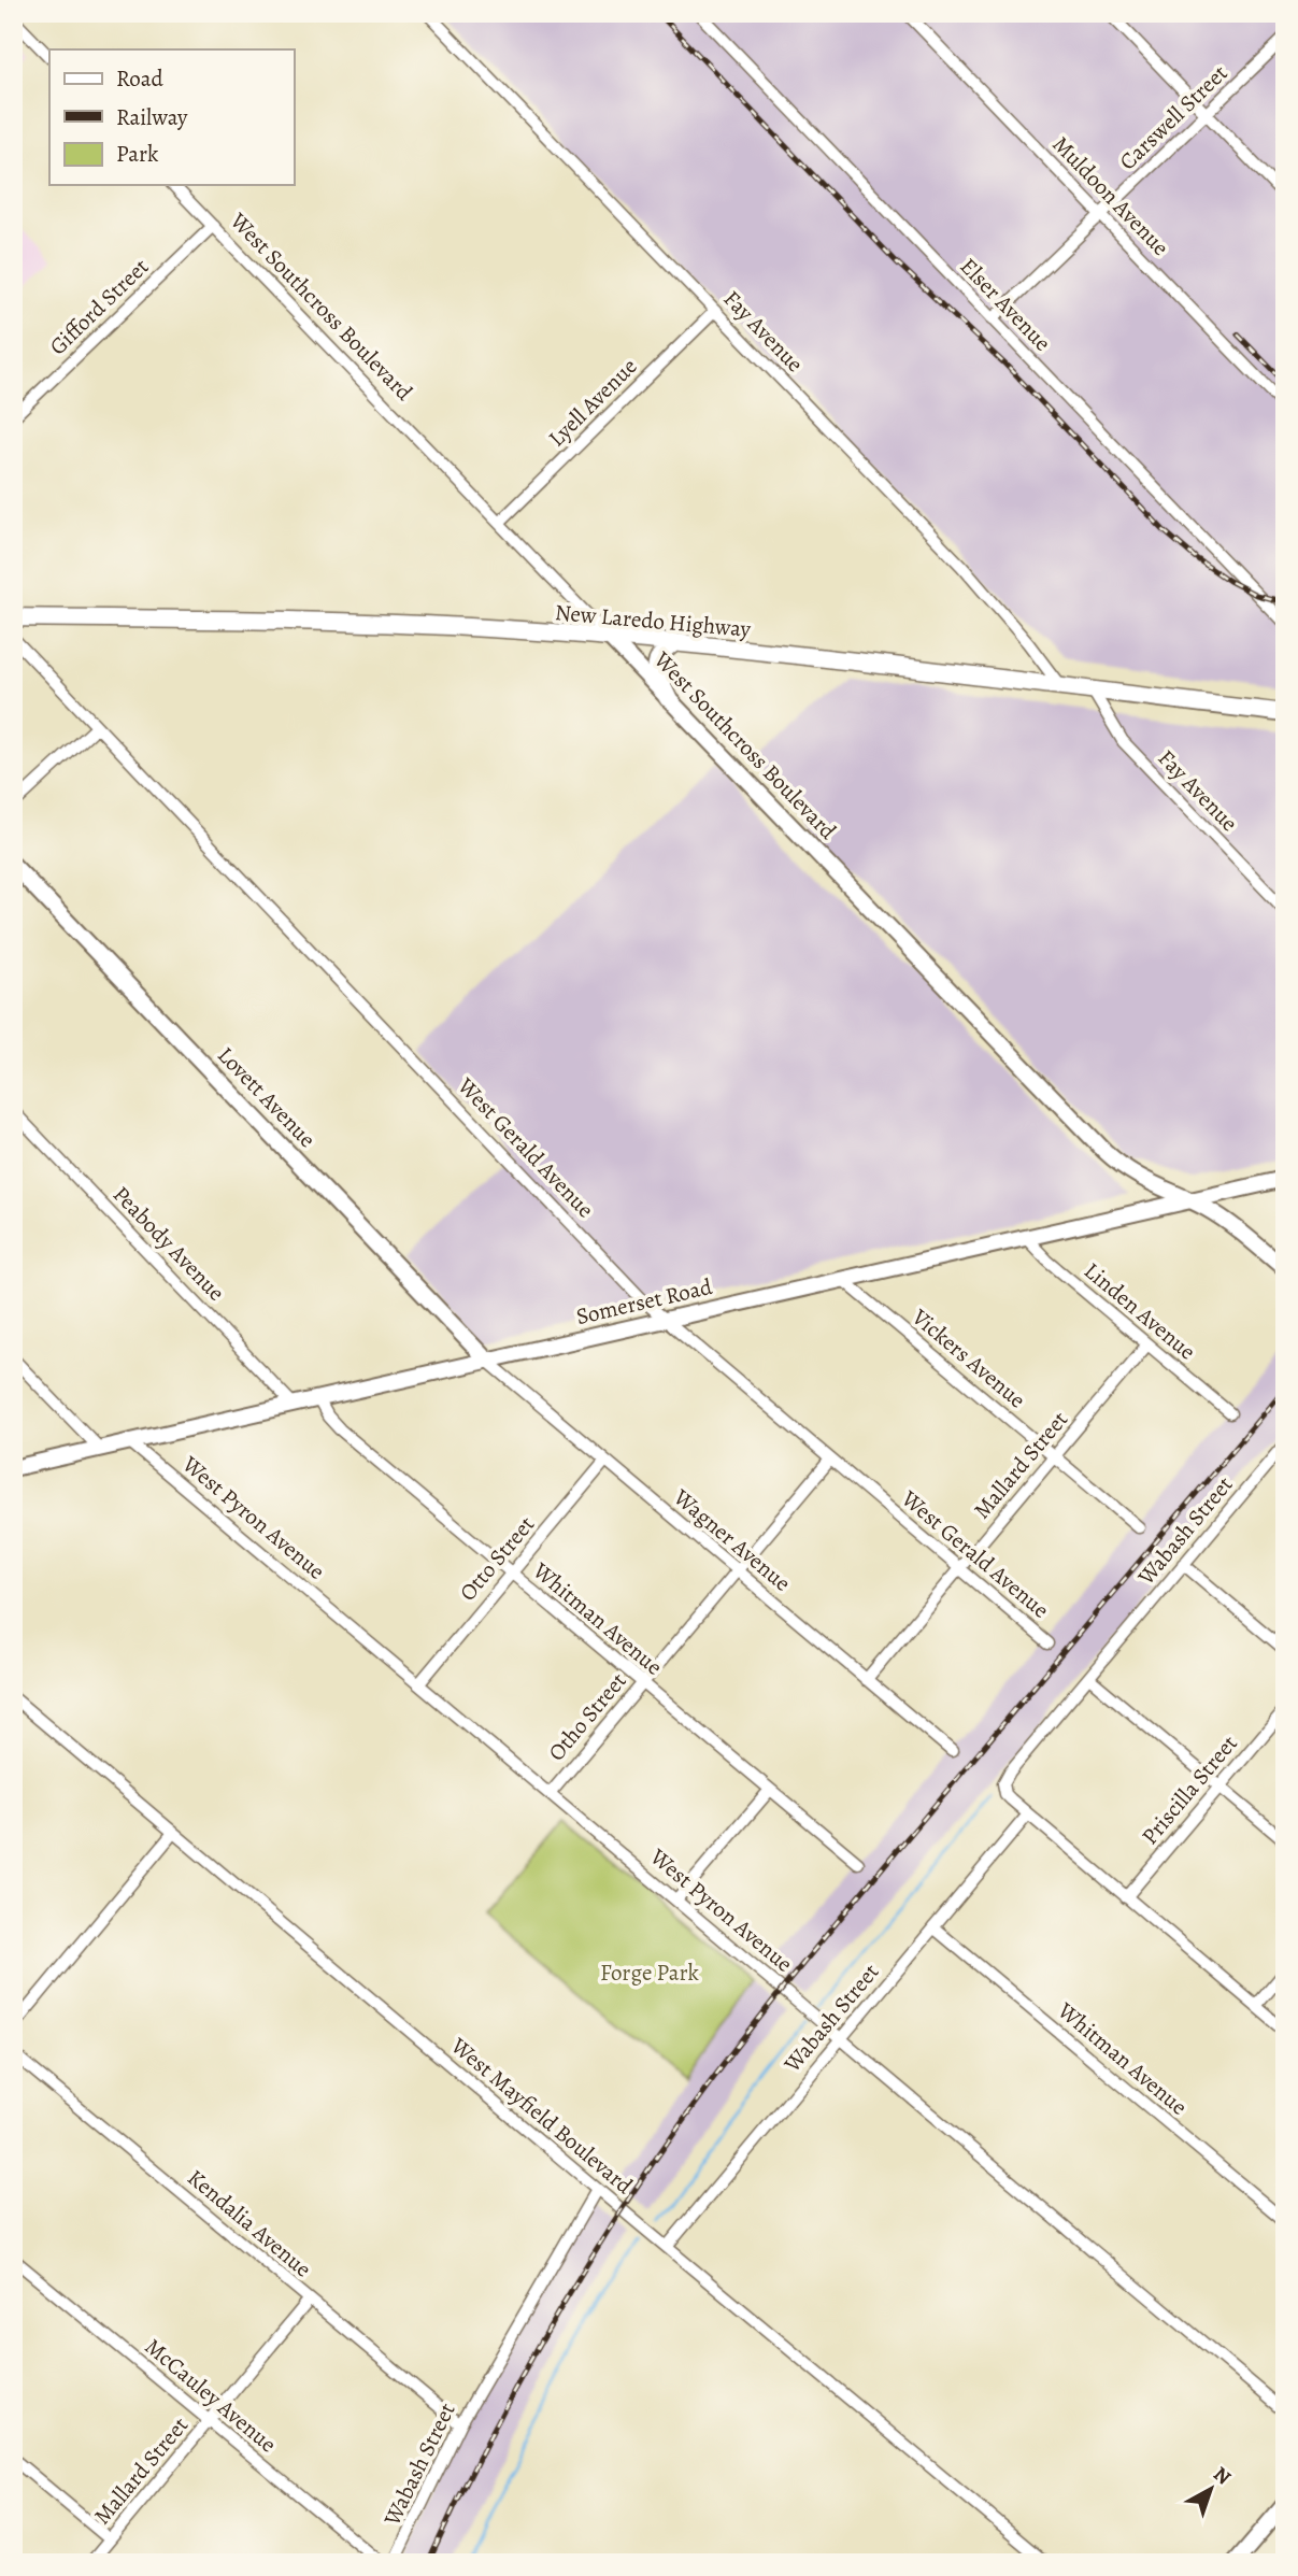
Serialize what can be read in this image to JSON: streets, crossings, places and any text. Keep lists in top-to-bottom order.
{
  "streets": {
    "main road": [
      "West Southcross Boulevard",
      "New Laredo Highway",
      "Lovett Avenue",
      "Somerset Road"
    ],
    "street": [
      "Carswell Street",
      "Muldoon Avenue",
      "Elser Avenue",
      "Gifford Street",
      "Fay Avenue",
      "Lyell Avenue",
      "West Gerald Avenue",
      "Peabody Avenue",
      "Linden Avenue",
      "Vickers Avenue",
      "Mallard Street",
      "West Pyron Avenue",
      "Wabash Street",
      "Wagner Avenue",
      "Otto Street",
      "Whitman Avenue",
      "Otho Street",
      "Priscilla Street",
      "West Mayfield Boulevard",
      "Kendalia Avenue",
      "McCauley Avenue"
    ]
  },
  "crossings": [
    ["Carswell Street", "Muldoon Avenue"],
    ["Carswell Street", "Elser Avenue"],
    ["Gifford Street", "West Southcross Boulevard"],
    ["West Southcross Boulevard", "Lyell Avenue"],
    ["West Southcross Boulevard", "New Laredo Highway"],
    ["West Southcross Boulevard", "Somerset Road"],
    ["Fay Avenue", "Lyell Avenue"],
    ["Fay Avenue", "New Laredo Highway"],
    ["Lovett Avenue", "Somerset Road"],
    ["Lovett Avenue", "Wagner Avenue"],
    ["West Gerald Avenue", "Somerset Road"],
    ["West Gerald Avenue", "Mallard Street"],
    ["West Gerald Avenue", "Otho Street"],
    ["Peabody Avenue", "Somerset Road"],
    ["Somerset Road", "Linden Avenue"],
    ["Somerset Road", "Vickers Avenue"],
    ["Somerset Road", "West Pyron Avenue"],
    ["Somerset Road", "Wagner Avenue"],
    ["Somerset Road", "Whitman Avenue"],
    ["Linden Avenue", "Mallard Street"],
    ["Vickers Avenue", "Mallard Street"],
    ["Mallard Street", "Wagner Avenue"],
    ["Mallard Street", "Kendalia Avenue"],
    ["Mallard Street", "McCauley Avenue"],
    ["West Pyron Avenue", "Wabash Street"],
    ["West Pyron Avenue", "Otto Street"],
    ["West Pyron Avenue", "Otho Street"],
    ["Wabash Street", "Whitman Avenue"],
    ["Wabash Street", "West Mayfield Boulevard"],
    ["Wabash Street", "Kendalia Avenue"],
    ["Wagner Avenue", "Otto Street"],
    ["Wagner Avenue", "Otho Street"],
    ["Otto Street", "Whitman Avenue"],
    ["Whitman Avenue", "Otho Street"]
  ],
  "parks": ["Forge Park"],
  "legend": ["Road", "Railway", "Park"],
  "north": "top right"
}
